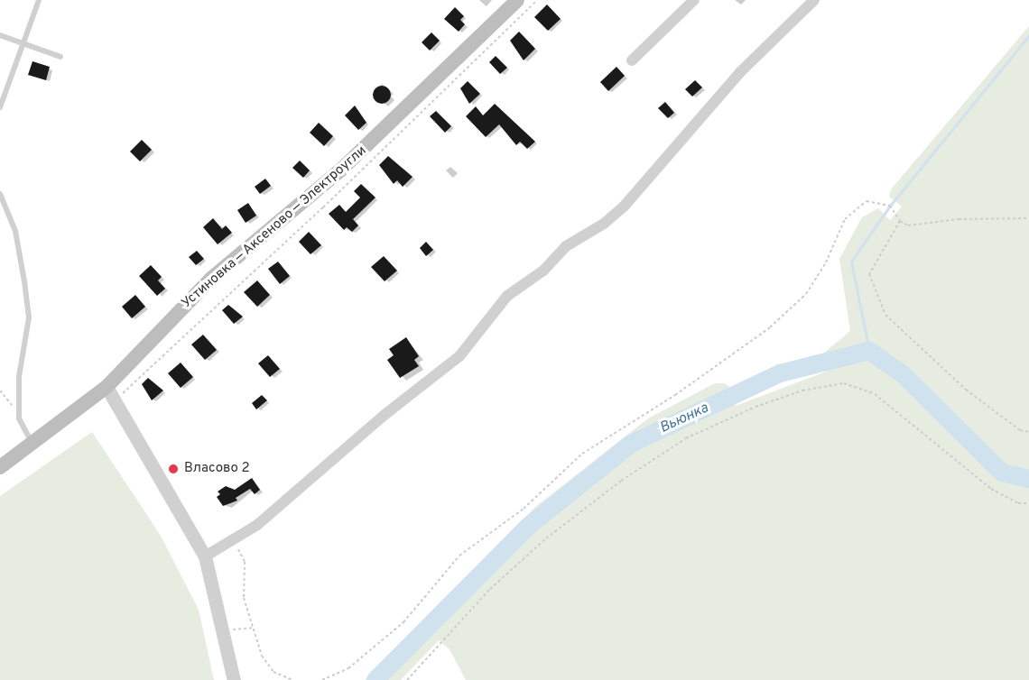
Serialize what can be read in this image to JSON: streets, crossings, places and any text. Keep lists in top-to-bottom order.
{
  "streets": {
    "main road": ["Устиновка — Аксеново — Электроугли"]
  },
  "water": ["Вьюнка"],
  "places": ["Власово 2"]
}
